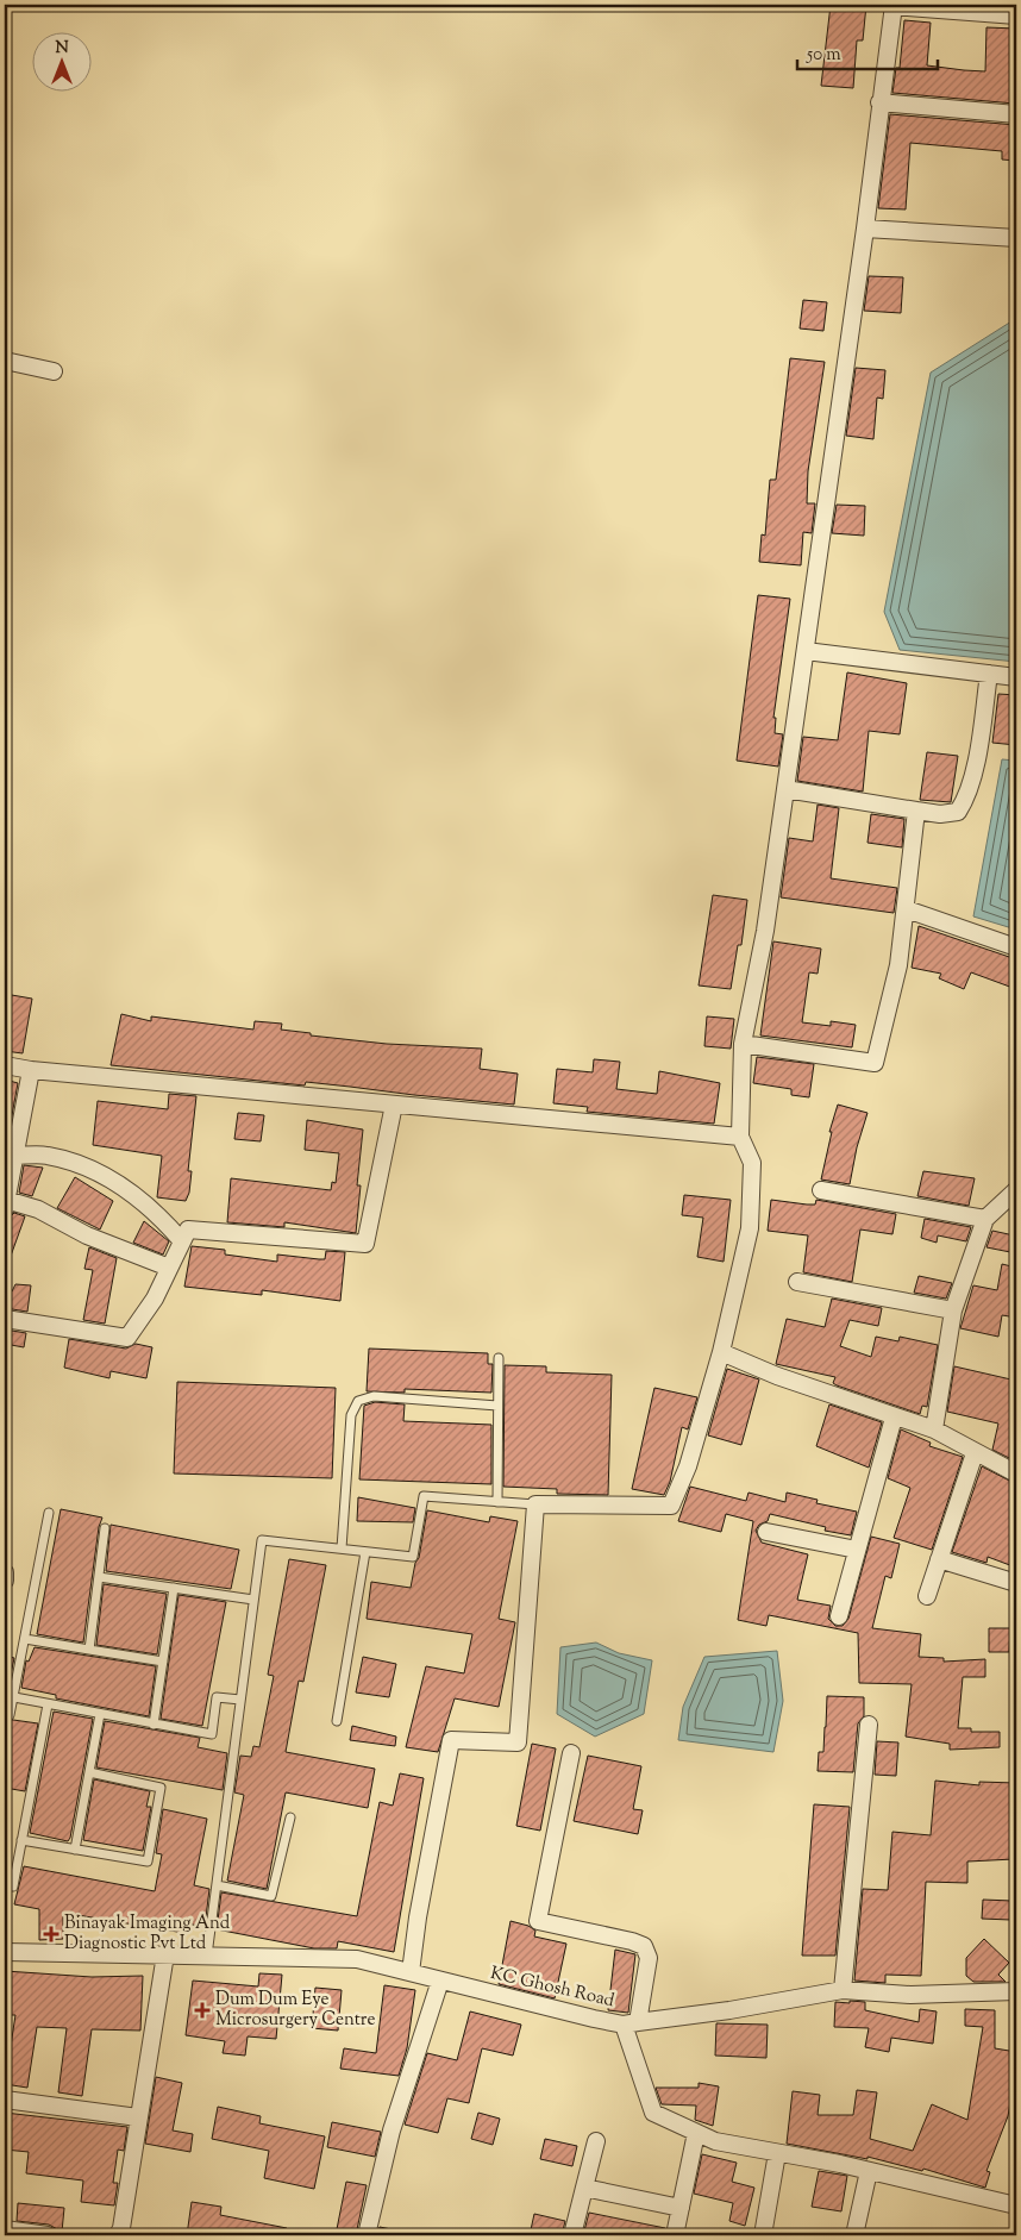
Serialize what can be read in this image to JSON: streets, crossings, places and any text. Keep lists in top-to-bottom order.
{
  "streets": {
    "street": ["KC Ghosh Road"]
  },
  "places": {
    "health": ["Binayak Imaging And Diagnostic Pvt Ltd", "Dum Dum Eye Microsurgery Centre"]
  },
  "scale_bar": "50 m",
  "north": "top"
}
